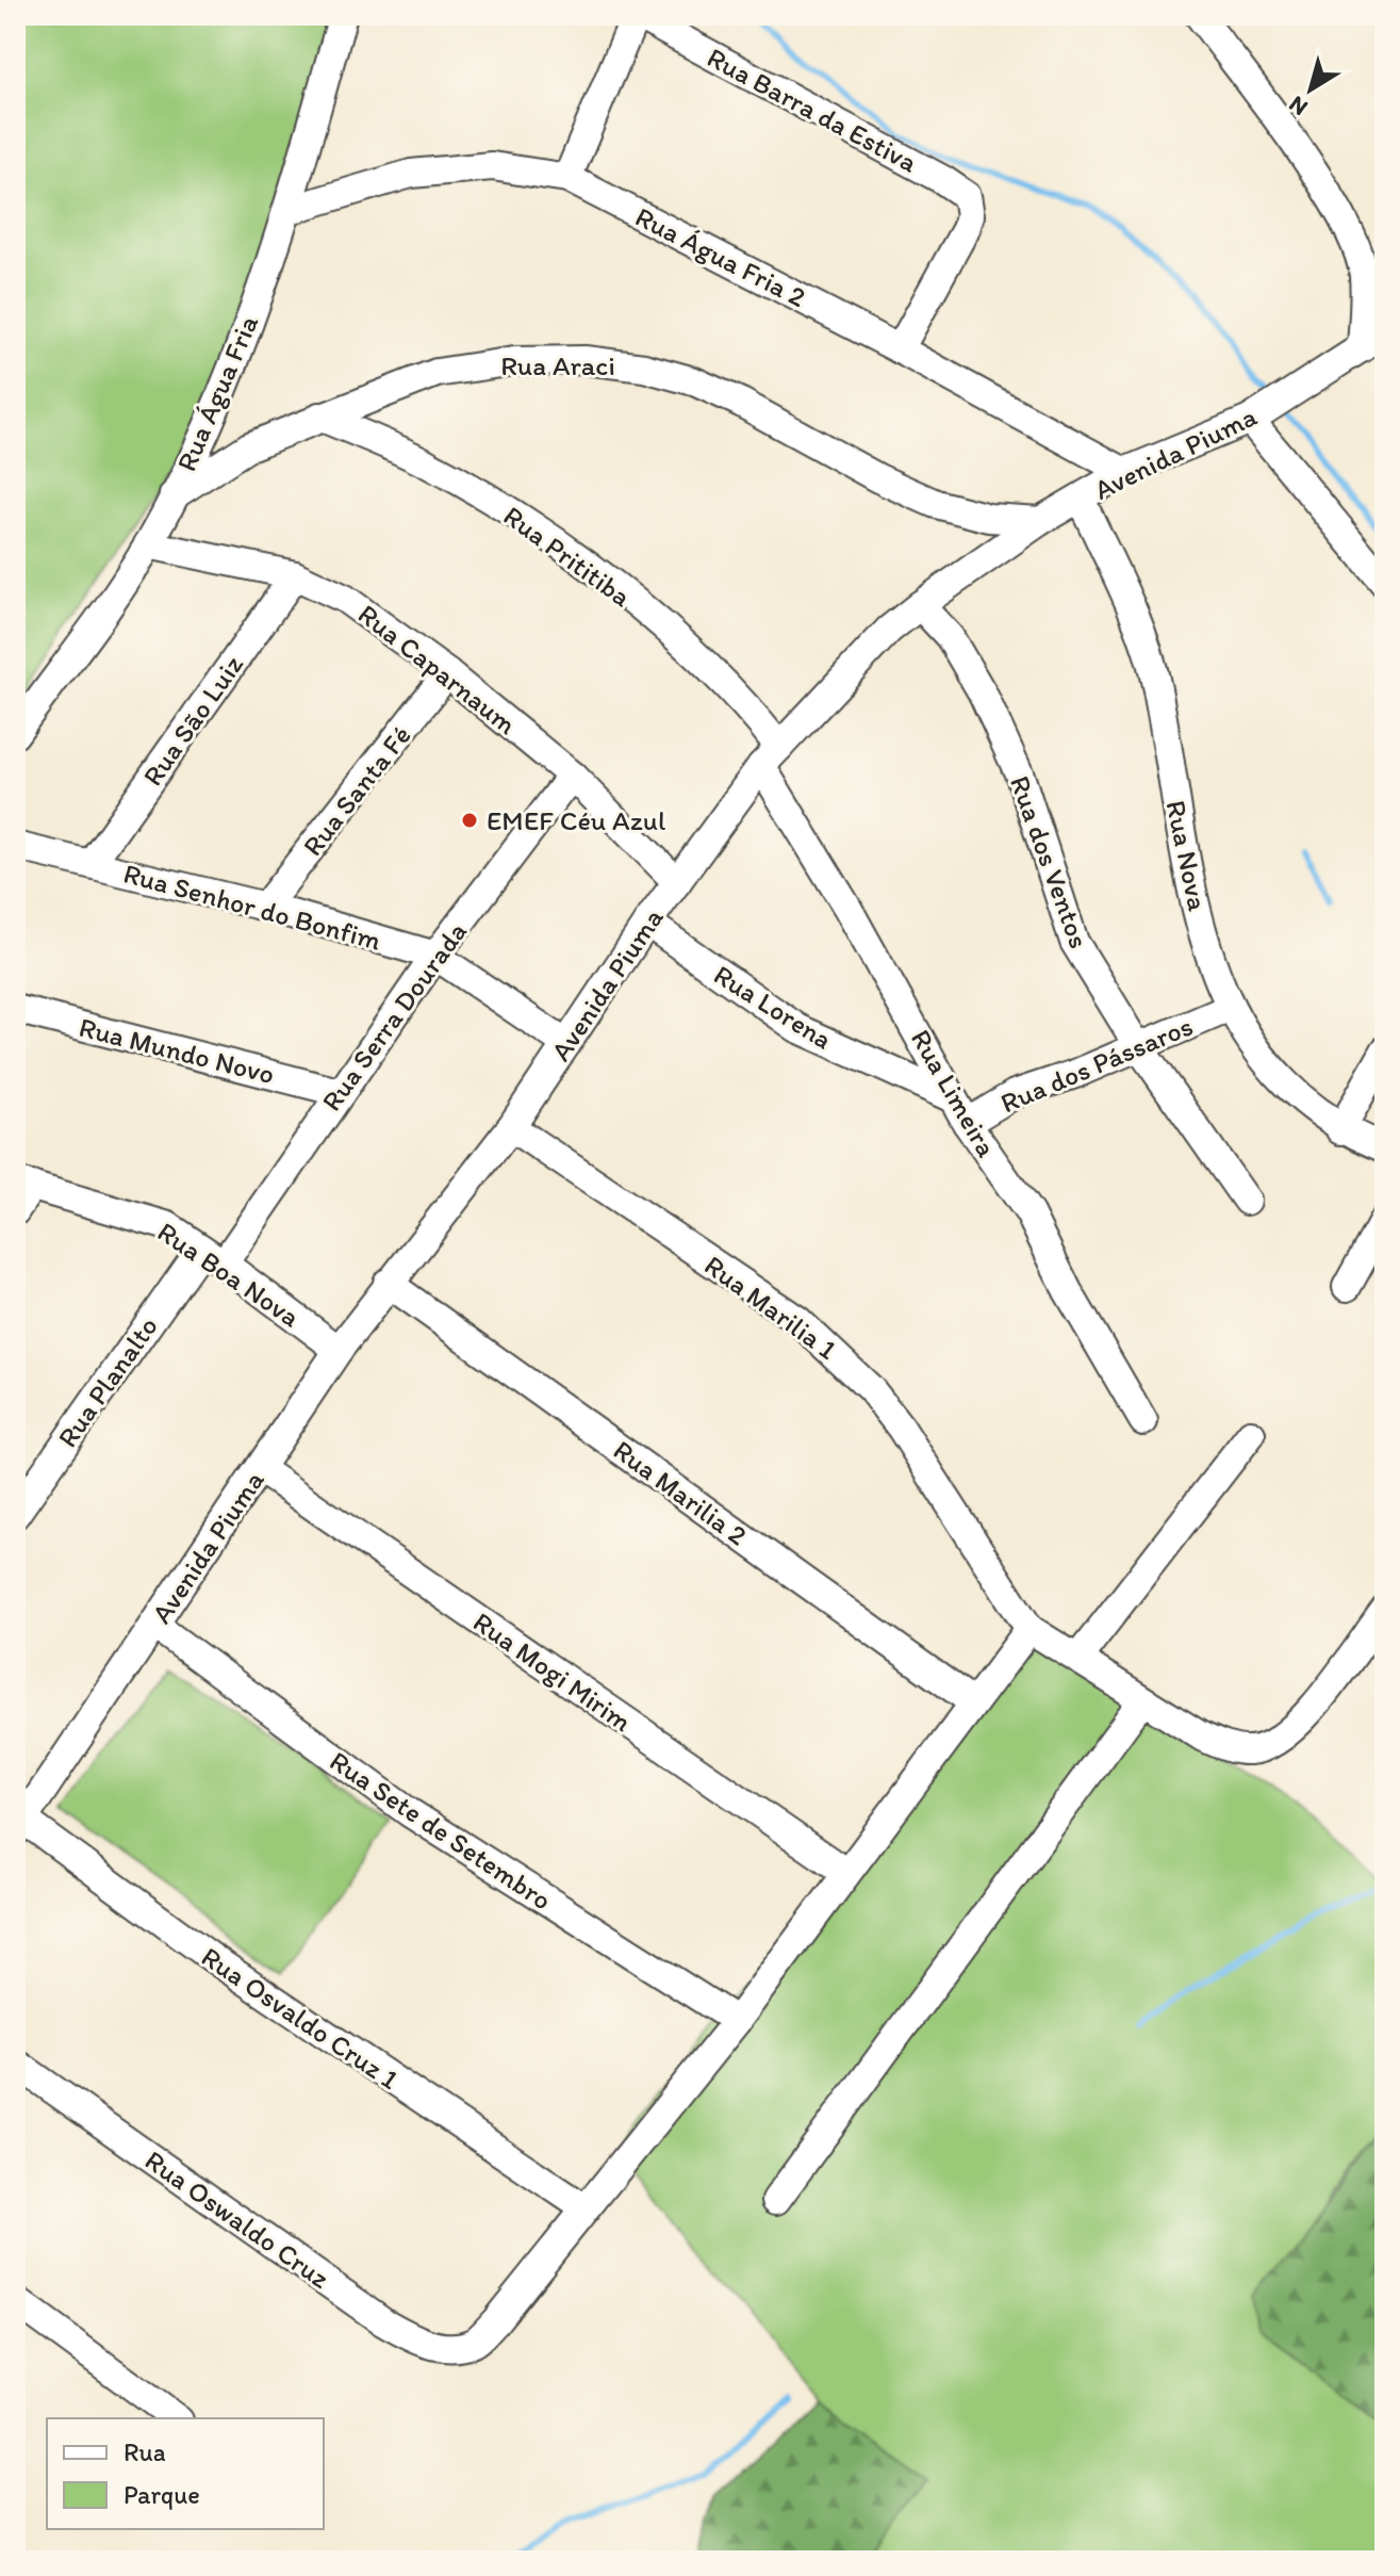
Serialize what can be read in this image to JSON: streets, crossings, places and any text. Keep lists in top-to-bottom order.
{
  "streets": {
    "street": [
      "Rua Barra da Estiva",
      "Rua Água Fria 2",
      "Rua Araci",
      "Rua Água Fria",
      "Avenida Piuma",
      "Rua Prititiba",
      "Rua Caparnaum",
      "Rua São Luiz",
      "Rua Santa Fé",
      "Rua Nova",
      "Rua dos Ventos",
      "Rua Senhor do Bonfim",
      "Rua Lorena",
      "Rua Serra Dourada",
      "Rua Mundo Novo",
      "Rua dos Pássaros",
      "Rua Limeira",
      "Rua Boa Nova",
      "Rua Marilia 1",
      "Rua Planalto",
      "Rua Marilia 2",
      "Rua Mogi Mirim",
      "Rua Sete de Setembro",
      "Rua Osvaldo Cruz 1",
      "Rua Oswaldo Cruz"
    ]
  },
  "crossings": [
    ["Rua Barra da Estiva", "Rua Água Fria 2"],
    ["Rua Água Fria 2", "Rua Água Fria"],
    ["Rua Água Fria 2", "Avenida Piuma"],
    ["Rua Araci", "Rua Água Fria"],
    ["Rua Araci", "Avenida Piuma"],
    ["Rua Araci", "Rua Prititiba"],
    ["Rua Água Fria", "Rua Caparnaum"],
    ["Avenida Piuma", "Rua Prititiba"],
    ["Avenida Piuma", "Rua Caparnaum"],
    ["Avenida Piuma", "Rua Nova"],
    ["Avenida Piuma", "Rua dos Ventos"],
    ["Avenida Piuma", "Rua Senhor do Bonfim"],
    ["Avenida Piuma", "Rua Lorena"],
    ["Avenida Piuma", "Rua Limeira"],
    ["Avenida Piuma", "Rua Boa Nova"],
    ["Avenida Piuma", "Rua Marilia 1"],
    ["Avenida Piuma", "Rua Marilia 2"],
    ["Avenida Piuma", "Rua Mogi Mirim"],
    ["Avenida Piuma", "Rua Sete de Setembro"],
    ["Avenida Piuma", "Rua Osvaldo Cruz 1"],
    ["Rua Prititiba", "Rua Limeira"],
    ["Rua Caparnaum", "Rua São Luiz"],
    ["Rua Caparnaum", "Rua Santa Fé"],
    ["Rua Caparnaum", "Rua Serra Dourada"],
    ["Rua São Luiz", "Rua Senhor do Bonfim"],
    ["Rua Santa Fé", "Rua Senhor do Bonfim"],
    ["Rua Nova", "Rua dos Pássaros"],
    ["Rua dos Ventos", "Rua dos Pássaros"],
    ["Rua Senhor do Bonfim", "Rua Serra Dourada"],
    ["Rua Lorena", "Rua dos Pássaros"],
    ["Rua Lorena", "Rua Limeira"],
    ["Rua Serra Dourada", "Rua Mundo Novo"],
    ["Rua Serra Dourada", "Rua Boa Nova"],
    ["Rua Serra Dourada", "Rua Planalto"],
    ["Rua dos Pássaros", "Rua Limeira"],
    ["Rua Boa Nova", "Rua Planalto"],
    ["Rua Osvaldo Cruz 1", "Rua Oswaldo Cruz"]
  ],
  "places": ["EMEF Céu Azul"],
  "legend": ["Rua", "Parque"],
  "north": "bottom left"
}
